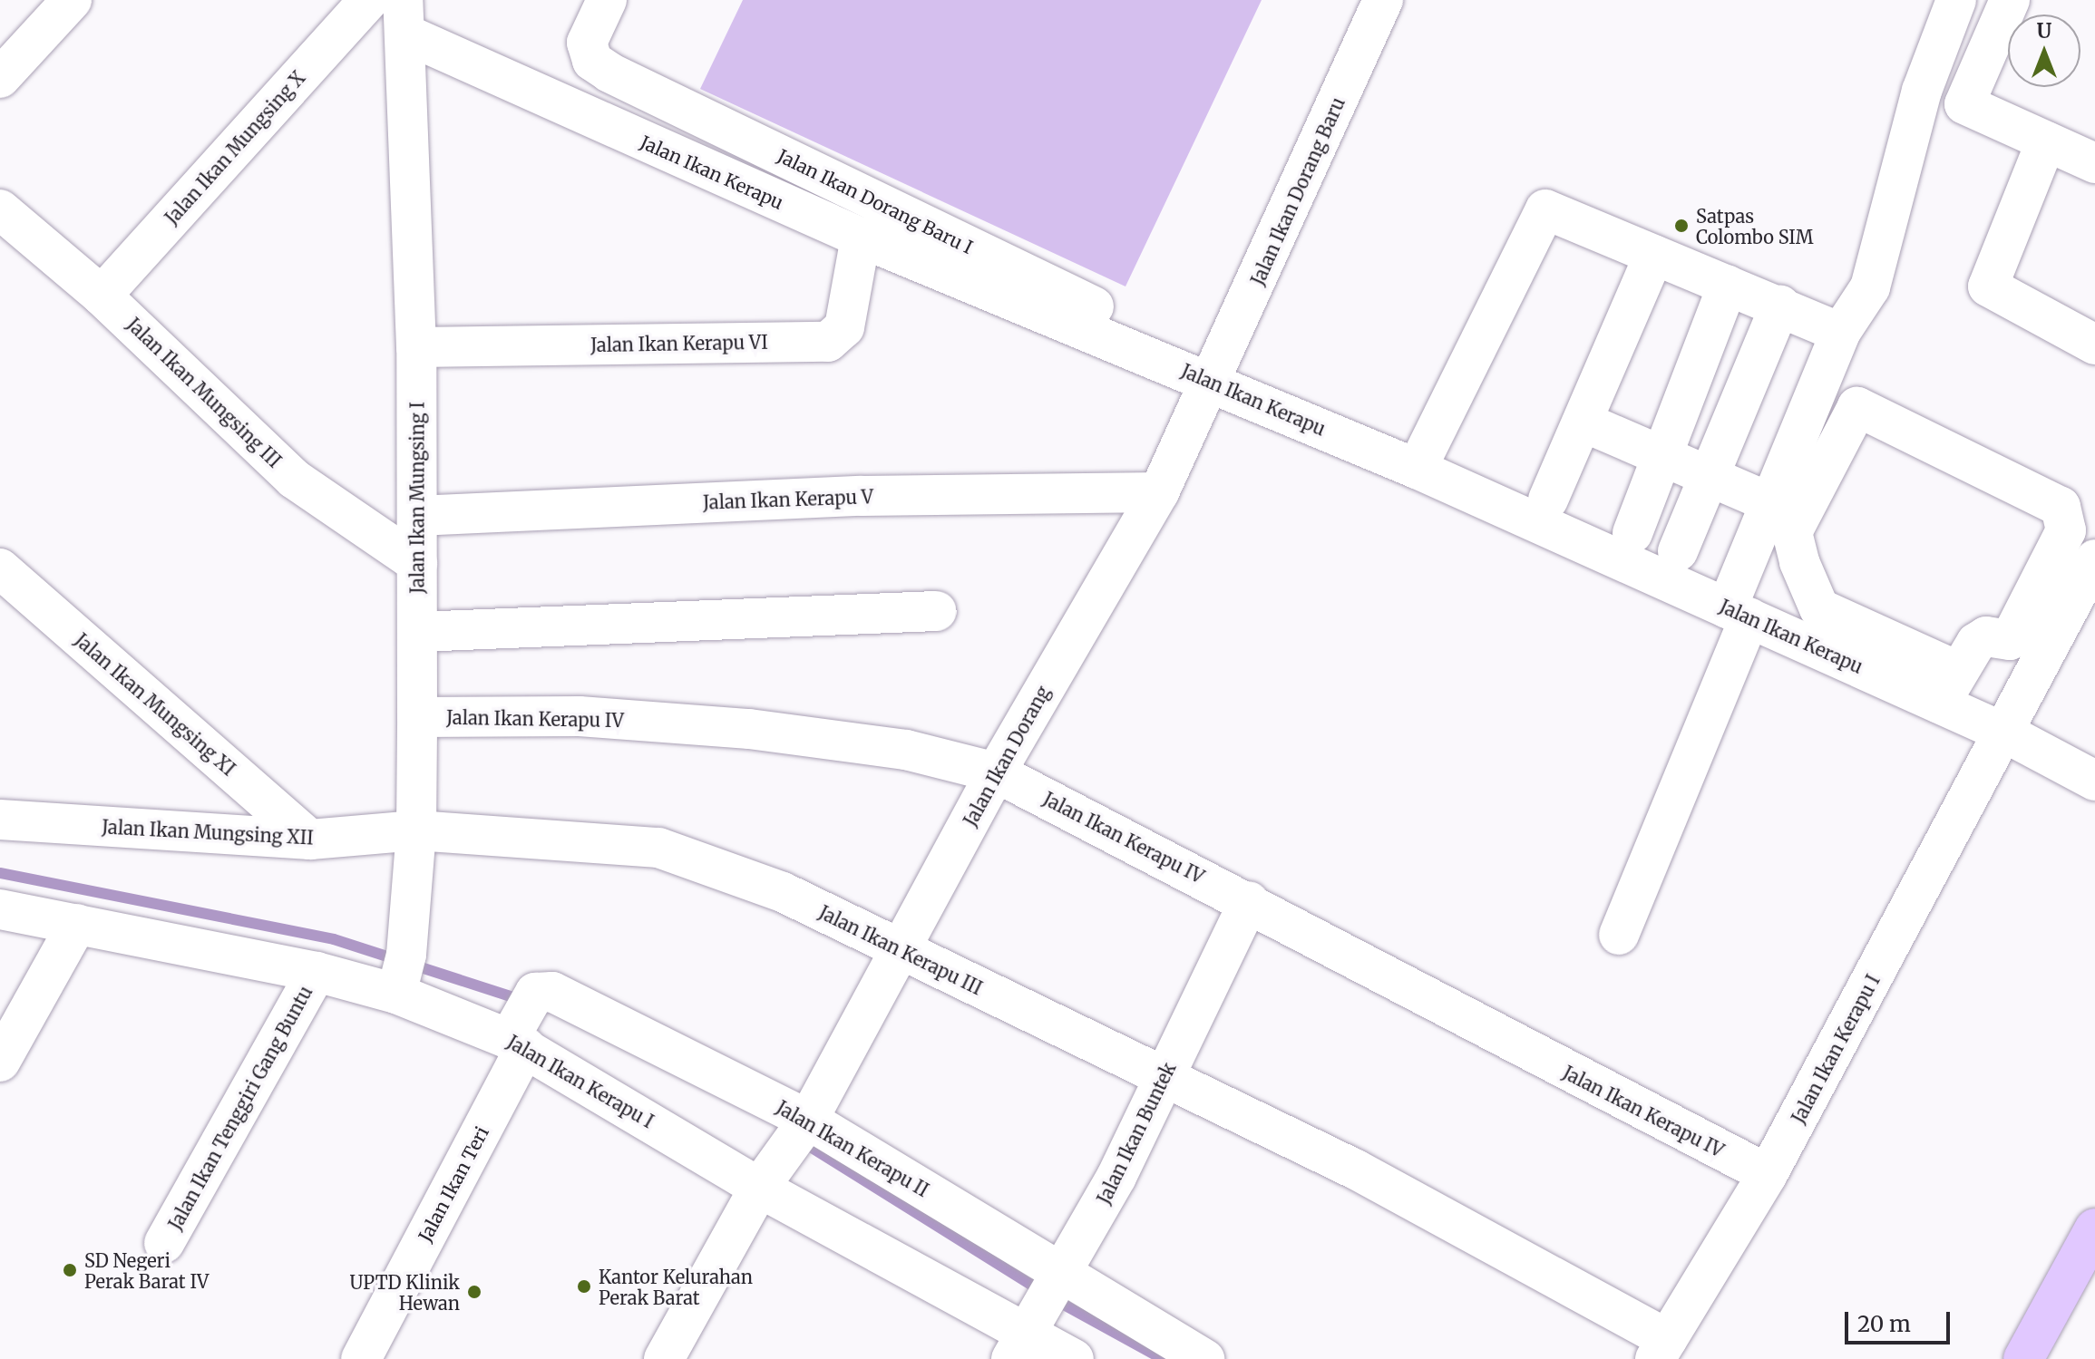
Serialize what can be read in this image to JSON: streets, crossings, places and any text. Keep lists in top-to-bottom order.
{
  "streets": {
    "street": [
      "Jalan Ikan Mungsing X",
      "Jalan Ikan Kerapu",
      "Jalan Ikan Dorang Baru",
      "Jalan Ikan Dorang Baru I",
      "Jalan Ikan Kerapu VI",
      "Jalan Ikan Mungsing III",
      "Jalan Ikan Mungsing I",
      "Jalan Ikan Kerapu V",
      "Jalan Ikan Mungsing XI",
      "Jalan Ikan Kerapu IV",
      "Jalan Ikan Dorang",
      "Jalan Ikan Mungsing XII",
      "Jalan Ikan Kerapu III",
      "Jalan Ikan Kerapu I",
      "Jalan Ikan Tenggiri Gang Buntu",
      "Jalan Ikan Buntek",
      "Jalan Ikan Kerapu II",
      "Jalan Ikan Teri"
    ]
  },
  "crossings": [
    ["Jalan Ikan Mungsing X", "Jalan Ikan Mungsing III"],
    ["Jalan Ikan Kerapu", "Jalan Ikan Dorang Baru"],
    ["Jalan Ikan Kerapu", "Jalan Ikan Dorang Baru I"],
    ["Jalan Ikan Kerapu", "Jalan Ikan Kerapu VI"],
    ["Jalan Ikan Kerapu", "Jalan Ikan Mungsing I"],
    ["Jalan Ikan Kerapu", "Jalan Ikan Dorang"],
    ["Jalan Ikan Kerapu", "Jalan Ikan Kerapu I"],
    ["Jalan Ikan Dorang Baru", "Jalan Ikan Dorang Baru I"],
    ["Jalan Ikan Dorang Baru", "Jalan Ikan Dorang"],
    ["Jalan Ikan Dorang Baru I", "Jalan Ikan Dorang"],
    ["Jalan Ikan Kerapu VI", "Jalan Ikan Mungsing I"],
    ["Jalan Ikan Mungsing III", "Jalan Ikan Mungsing I"],
    ["Jalan Ikan Mungsing I", "Jalan Ikan Kerapu V"],
    ["Jalan Ikan Mungsing I", "Jalan Ikan Kerapu IV"],
    ["Jalan Ikan Mungsing I", "Jalan Ikan Mungsing XII"],
    ["Jalan Ikan Mungsing I", "Jalan Ikan Kerapu III"],
    ["Jalan Ikan Mungsing I", "Jalan Ikan Kerapu I"],
    ["Jalan Ikan Kerapu V", "Jalan Ikan Dorang"],
    ["Jalan Ikan Mungsing XI", "Jalan Ikan Mungsing XII"],
    ["Jalan Ikan Kerapu IV", "Jalan Ikan Dorang"],
    ["Jalan Ikan Kerapu IV", "Jalan Ikan Kerapu I"],
    ["Jalan Ikan Kerapu IV", "Jalan Ikan Buntek"],
    ["Jalan Ikan Dorang", "Jalan Ikan Kerapu III"],
    ["Jalan Ikan Dorang", "Jalan Ikan Kerapu I"],
    ["Jalan Ikan Dorang", "Jalan Ikan Kerapu II"],
    ["Jalan Ikan Mungsing XII", "Jalan Ikan Kerapu III"],
    ["Jalan Ikan Kerapu III", "Jalan Ikan Kerapu I"],
    ["Jalan Ikan Kerapu III", "Jalan Ikan Buntek"],
    ["Jalan Ikan Kerapu I", "Jalan Ikan Tenggiri Gang Buntu"],
    ["Jalan Ikan Kerapu I", "Jalan Ikan Buntek"],
    ["Jalan Ikan Kerapu I", "Jalan Ikan Kerapu II"],
    ["Jalan Ikan Kerapu I", "Jalan Ikan Teri"],
    ["Jalan Ikan Buntek", "Jalan Ikan Kerapu II"],
    ["Jalan Ikan Kerapu II", "Jalan Ikan Teri"]
  ],
  "places": [
    "Satpas Colombo SIM",
    "SD Negeri Perak Barat IV",
    "Kantor Kelurahan Perak Barat",
    "UPTD Klinik Hewan"
  ],
  "scale_bar": "20 m",
  "north": "top"
}
